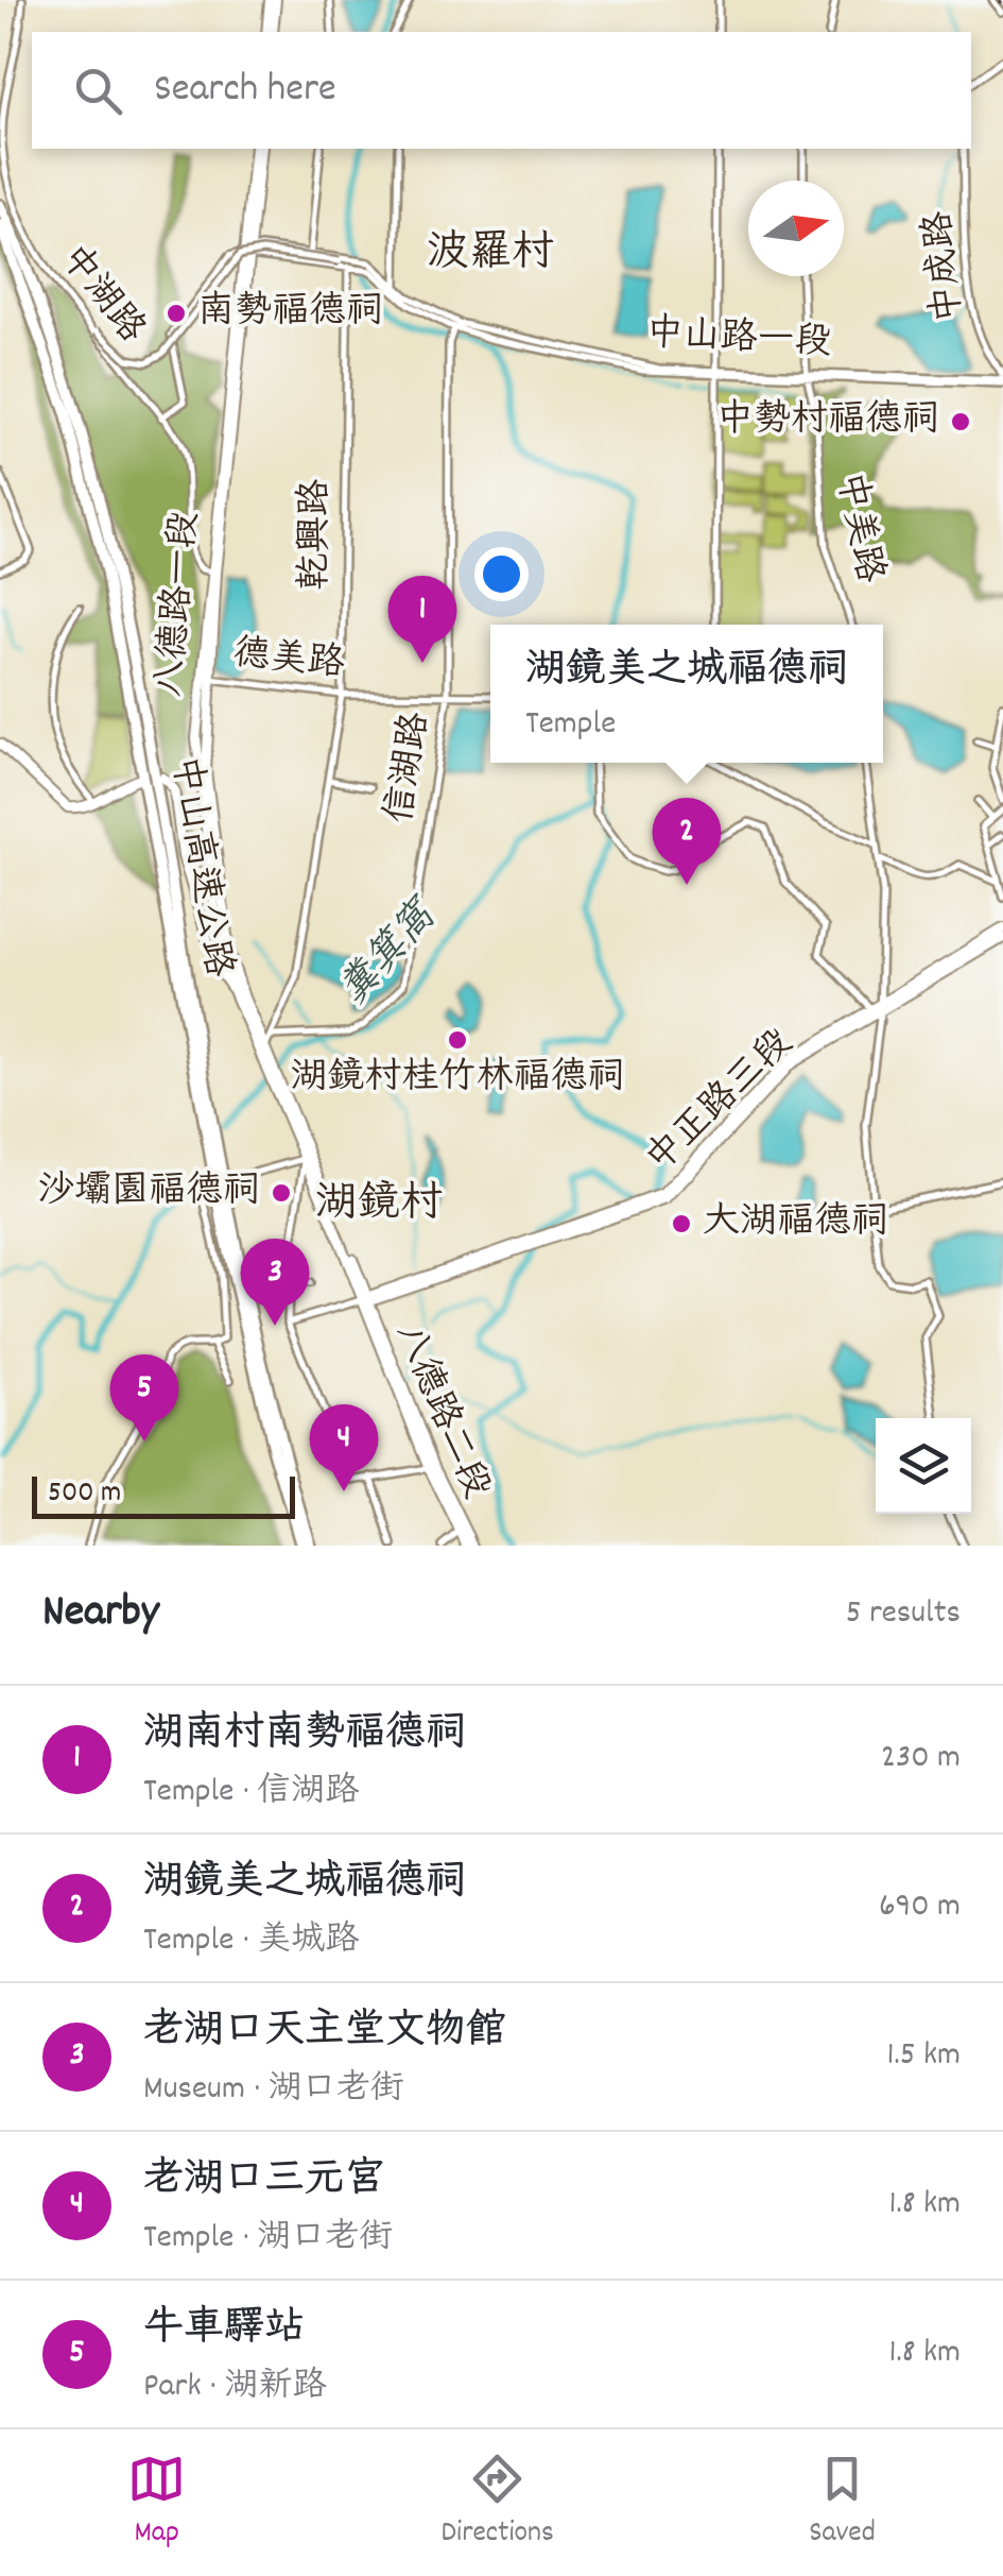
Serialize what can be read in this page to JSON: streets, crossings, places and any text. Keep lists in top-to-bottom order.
{
  "streets": {
    "highway": ["中山高速公路"],
    "main road": ["八德路一段", "中正路三段", "八德路二段"],
    "street": [
      "中成路",
      "中湖路",
      "中山路一段",
      "中美路",
      "乾興路",
      "德美路",
      "信湖路"
    ]
  },
  "crossings": [
    ["中成路", "中山路一段"],
    ["中湖路", "八德路一段"],
    ["中山路一段", "中美路"],
    ["中山路一段", "信湖路"],
    ["乾興路", "八德路一段"],
    ["乾興路", "德美路"],
    ["乾興路", "信湖路"],
    ["八德路一段", "德美路"],
    ["德美路", "信湖路"],
    ["中正路三段", "八德路二段"]
  ],
  "districts": ["波羅村", "湖鏡村"],
  "water": ["糞箕窩"],
  "places": [
    "南勢福德祠",
    "中勢村福德祠",
    "湖鏡村桂竹林福德祠",
    "沙壩園福德祠",
    "大湖福德祠"
  ],
  "scale_bar": "500 m",
  "north": "right",
  "page": {
    "search": "Search here",
    "pins": [
      "1",
      "2",
      "3",
      "5",
      "4"
    ],
    "popup": ["湖鏡美之城福德祠", "Temple"],
    "scale": "500 m",
    "heading": ["Nearby", "5 results"],
    "list": [
      {
        "mark": "1",
        "name": "湖南村南勢福德祠",
        "note": "Temple · 信湖路",
        "value": "230 m"
      },
      {
        "mark": "2",
        "name": "湖鏡美之城福德祠",
        "note": "Temple · 美城路",
        "value": "690 m"
      },
      {
        "mark": "3",
        "name": "老湖口天主堂文物館",
        "note": "Museum · 湖口老街",
        "value": "1.5 km"
      },
      {
        "mark": "4",
        "name": "老湖口三元宮",
        "note": "Temple · 湖口老街",
        "value": "1.8 km"
      },
      {
        "mark": "5",
        "name": "牛車驛站",
        "note": "Park · 湖新路",
        "value": "1.8 km"
      }
    ],
    "nav": ["Map", "Directions", "Saved"]
  }
}
